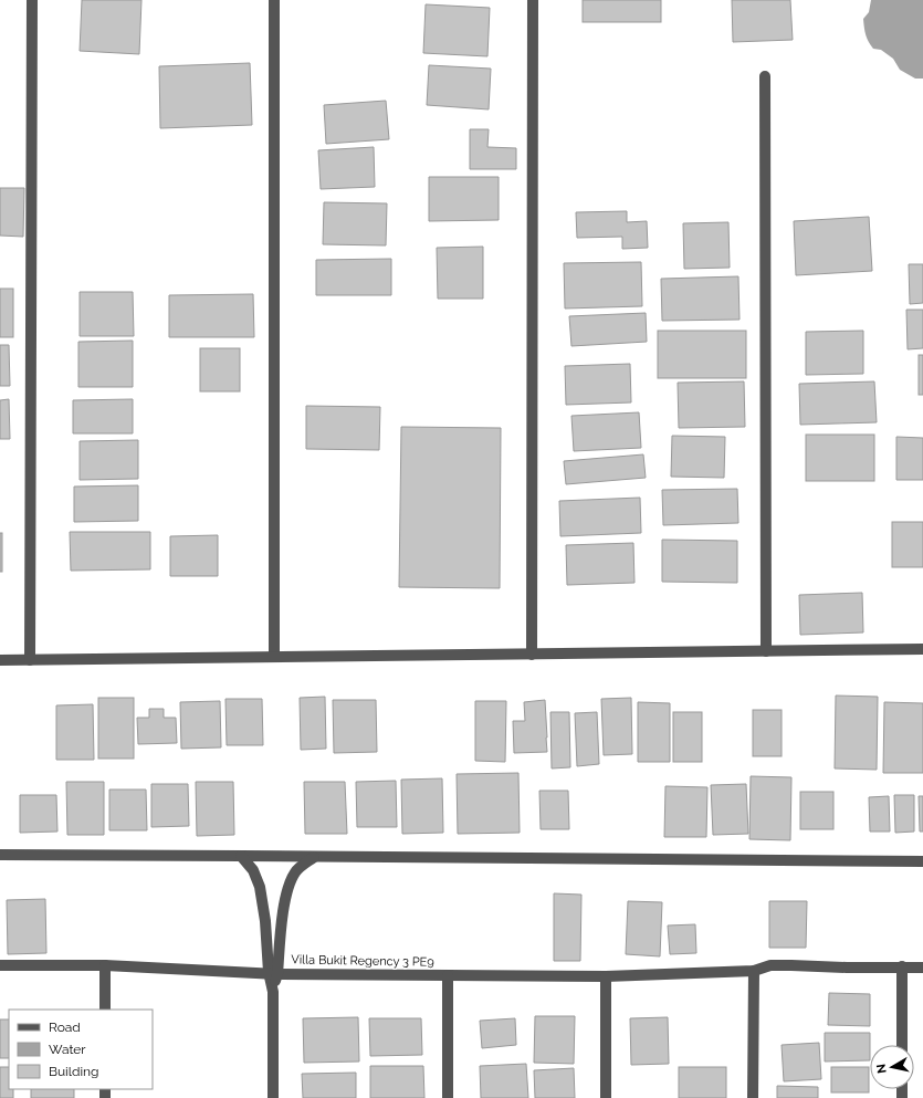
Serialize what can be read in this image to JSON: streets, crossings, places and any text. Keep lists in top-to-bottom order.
{
  "streets": {
    "street": ["Villa Bukit Regency 3 PE9"]
  },
  "legend": ["Road", "Water", "Building"],
  "north": "left"
}
